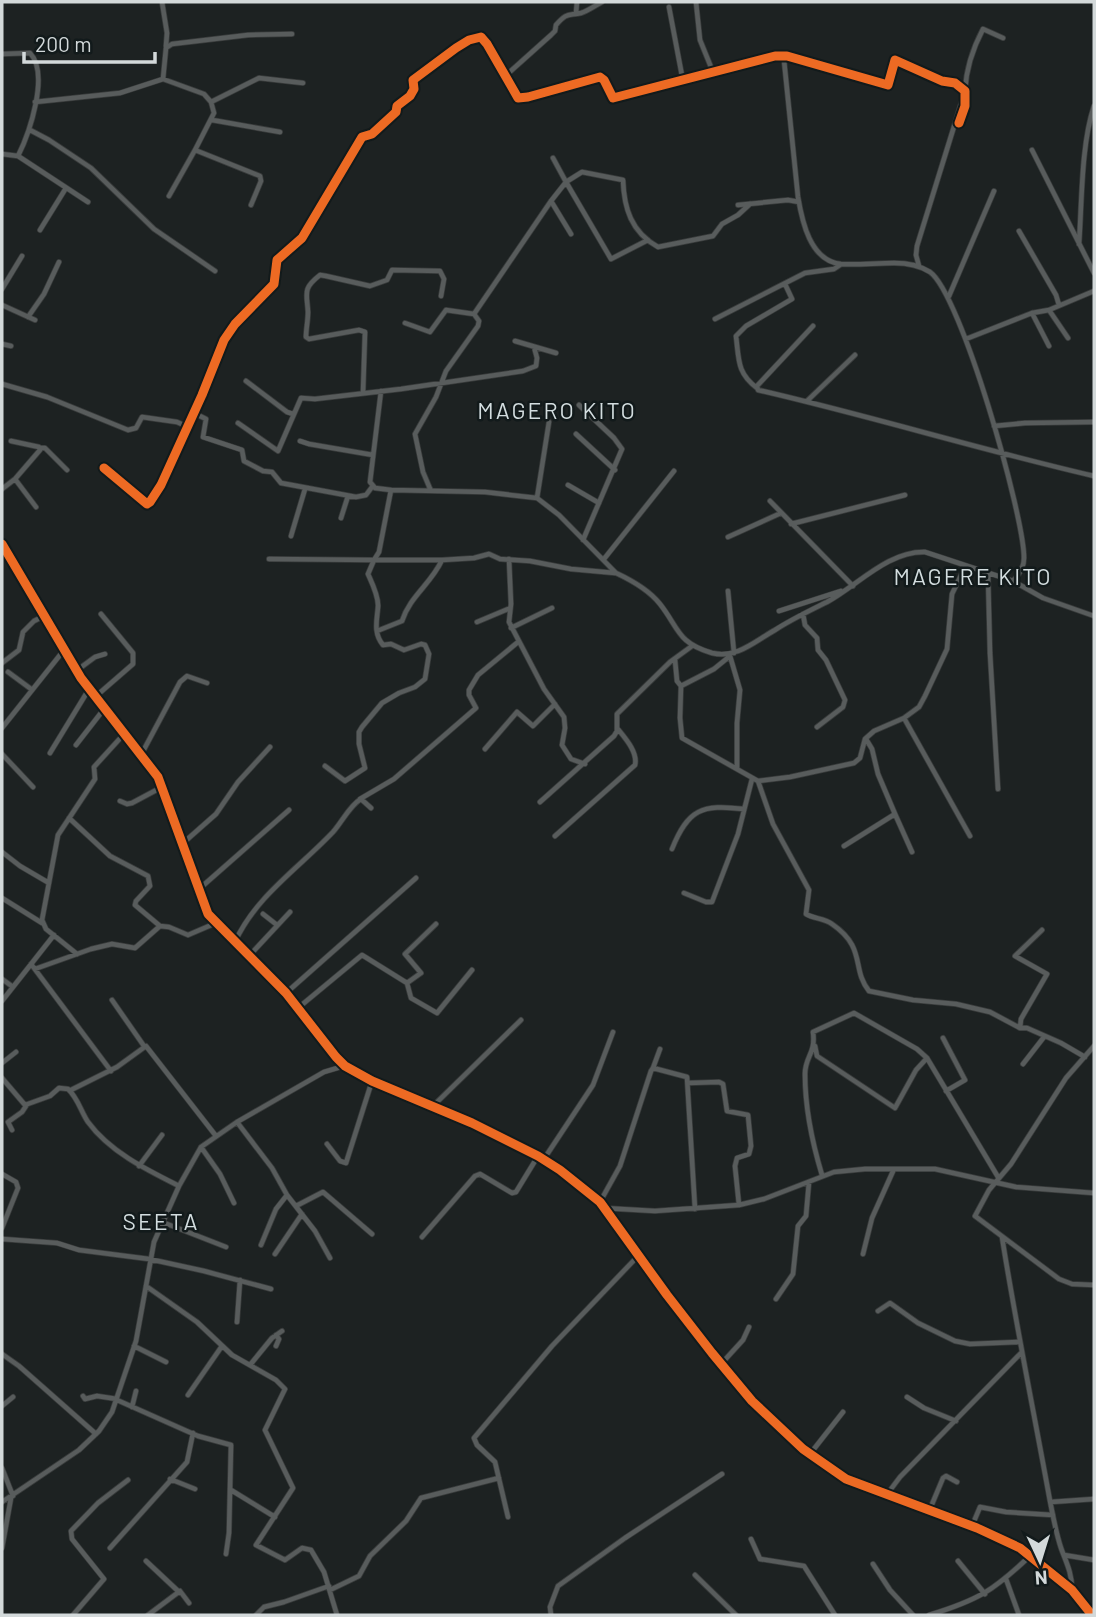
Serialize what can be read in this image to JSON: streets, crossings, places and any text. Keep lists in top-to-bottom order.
{
  "districts": ["MAGERO KITO", "MAGERE KITO", "SEETA"],
  "scale_bar": "200 m",
  "north": "bottom"
}
